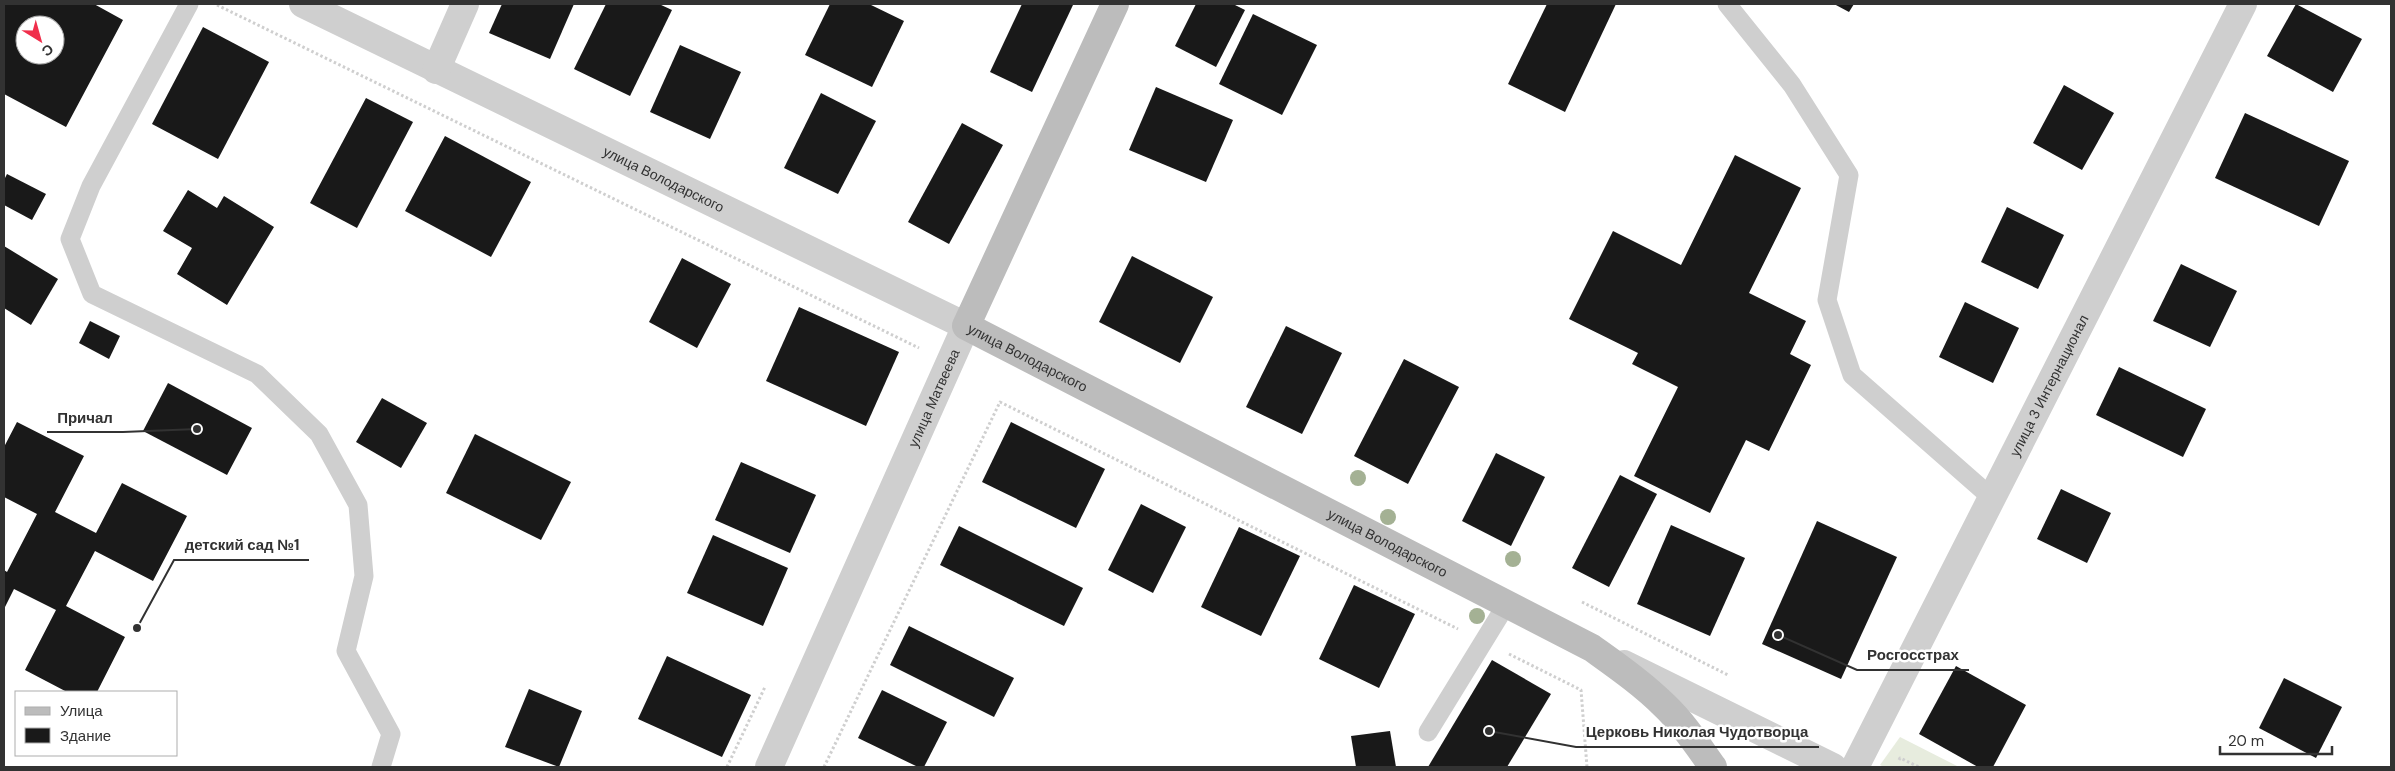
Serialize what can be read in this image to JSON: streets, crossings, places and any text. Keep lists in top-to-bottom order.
{
  "streets": {
    "main road": ["улица Володарского", "улица Матвеева"],
    "street": ["улица 3 Интернационал"]
  },
  "crossings": [
    ["улица Володарского", "улица Матвеева"]
  ],
  "places": [
    "Причал",
    "детский сад №1",
    "Росгосстрах",
    "Церковь Николая Чудотворца"
  ],
  "legend": ["Улица", "Здание"],
  "scale_bar": "20 m",
  "north": "bottom right"
}
